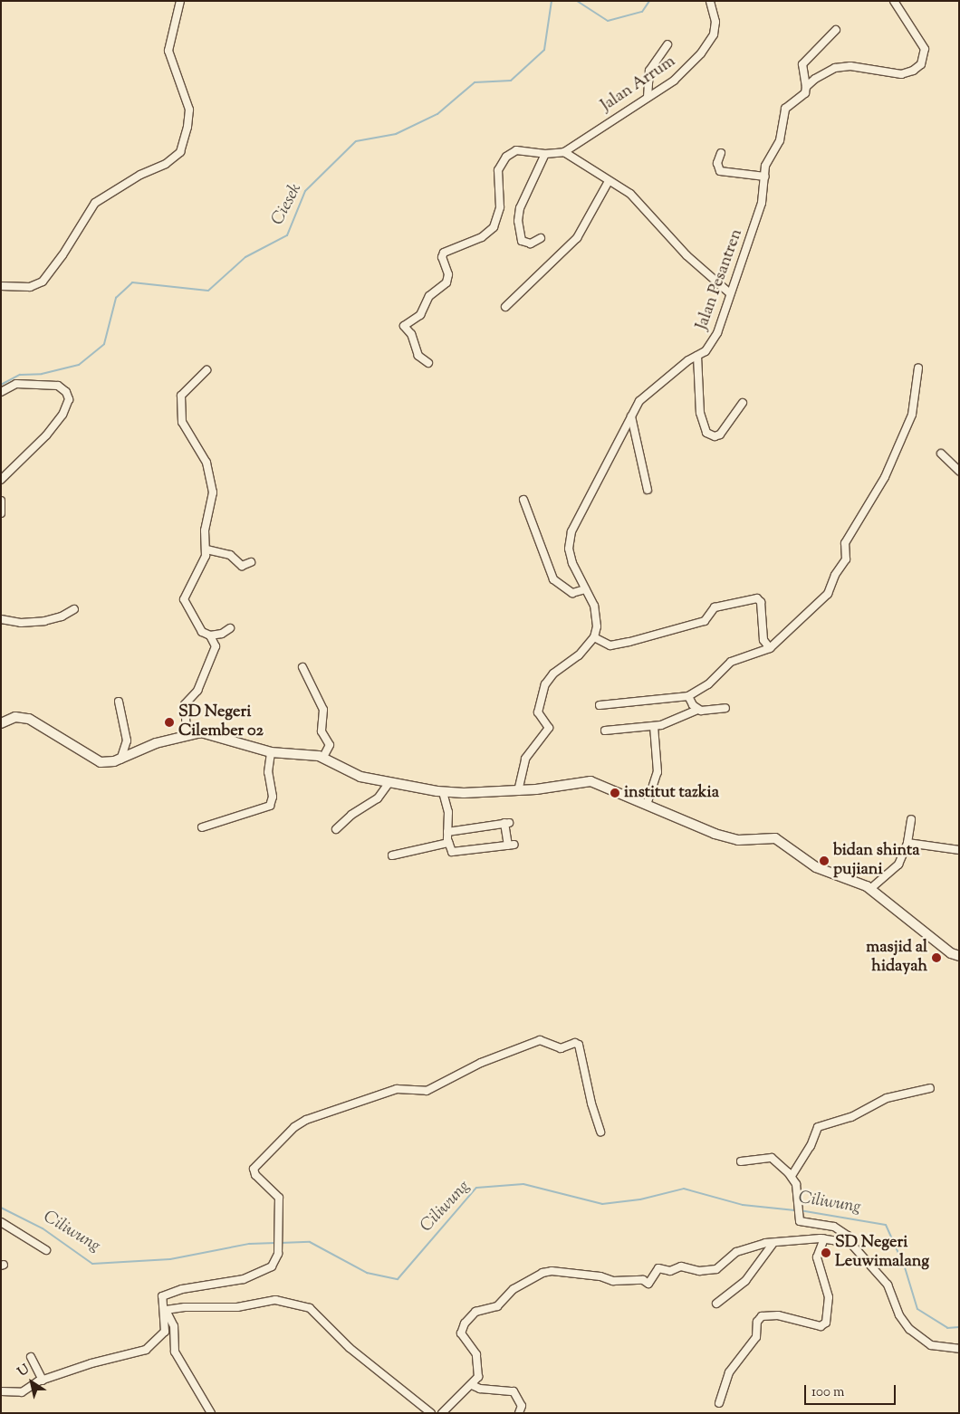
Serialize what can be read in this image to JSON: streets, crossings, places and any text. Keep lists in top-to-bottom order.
{
  "streets": {
    "street": ["Jalan Arrum", "Jalan Pesantren"]
  },
  "water": ["Ciesek", "Ciliwung"],
  "places": [
    "SD Negeri Cilember 02",
    "institut tazkia",
    "bidan shinta pujiani",
    "masjid al hidayah",
    "SD Negeri Leuwimalang"
  ],
  "scale_bar": "100 m",
  "north": "top left"
}
